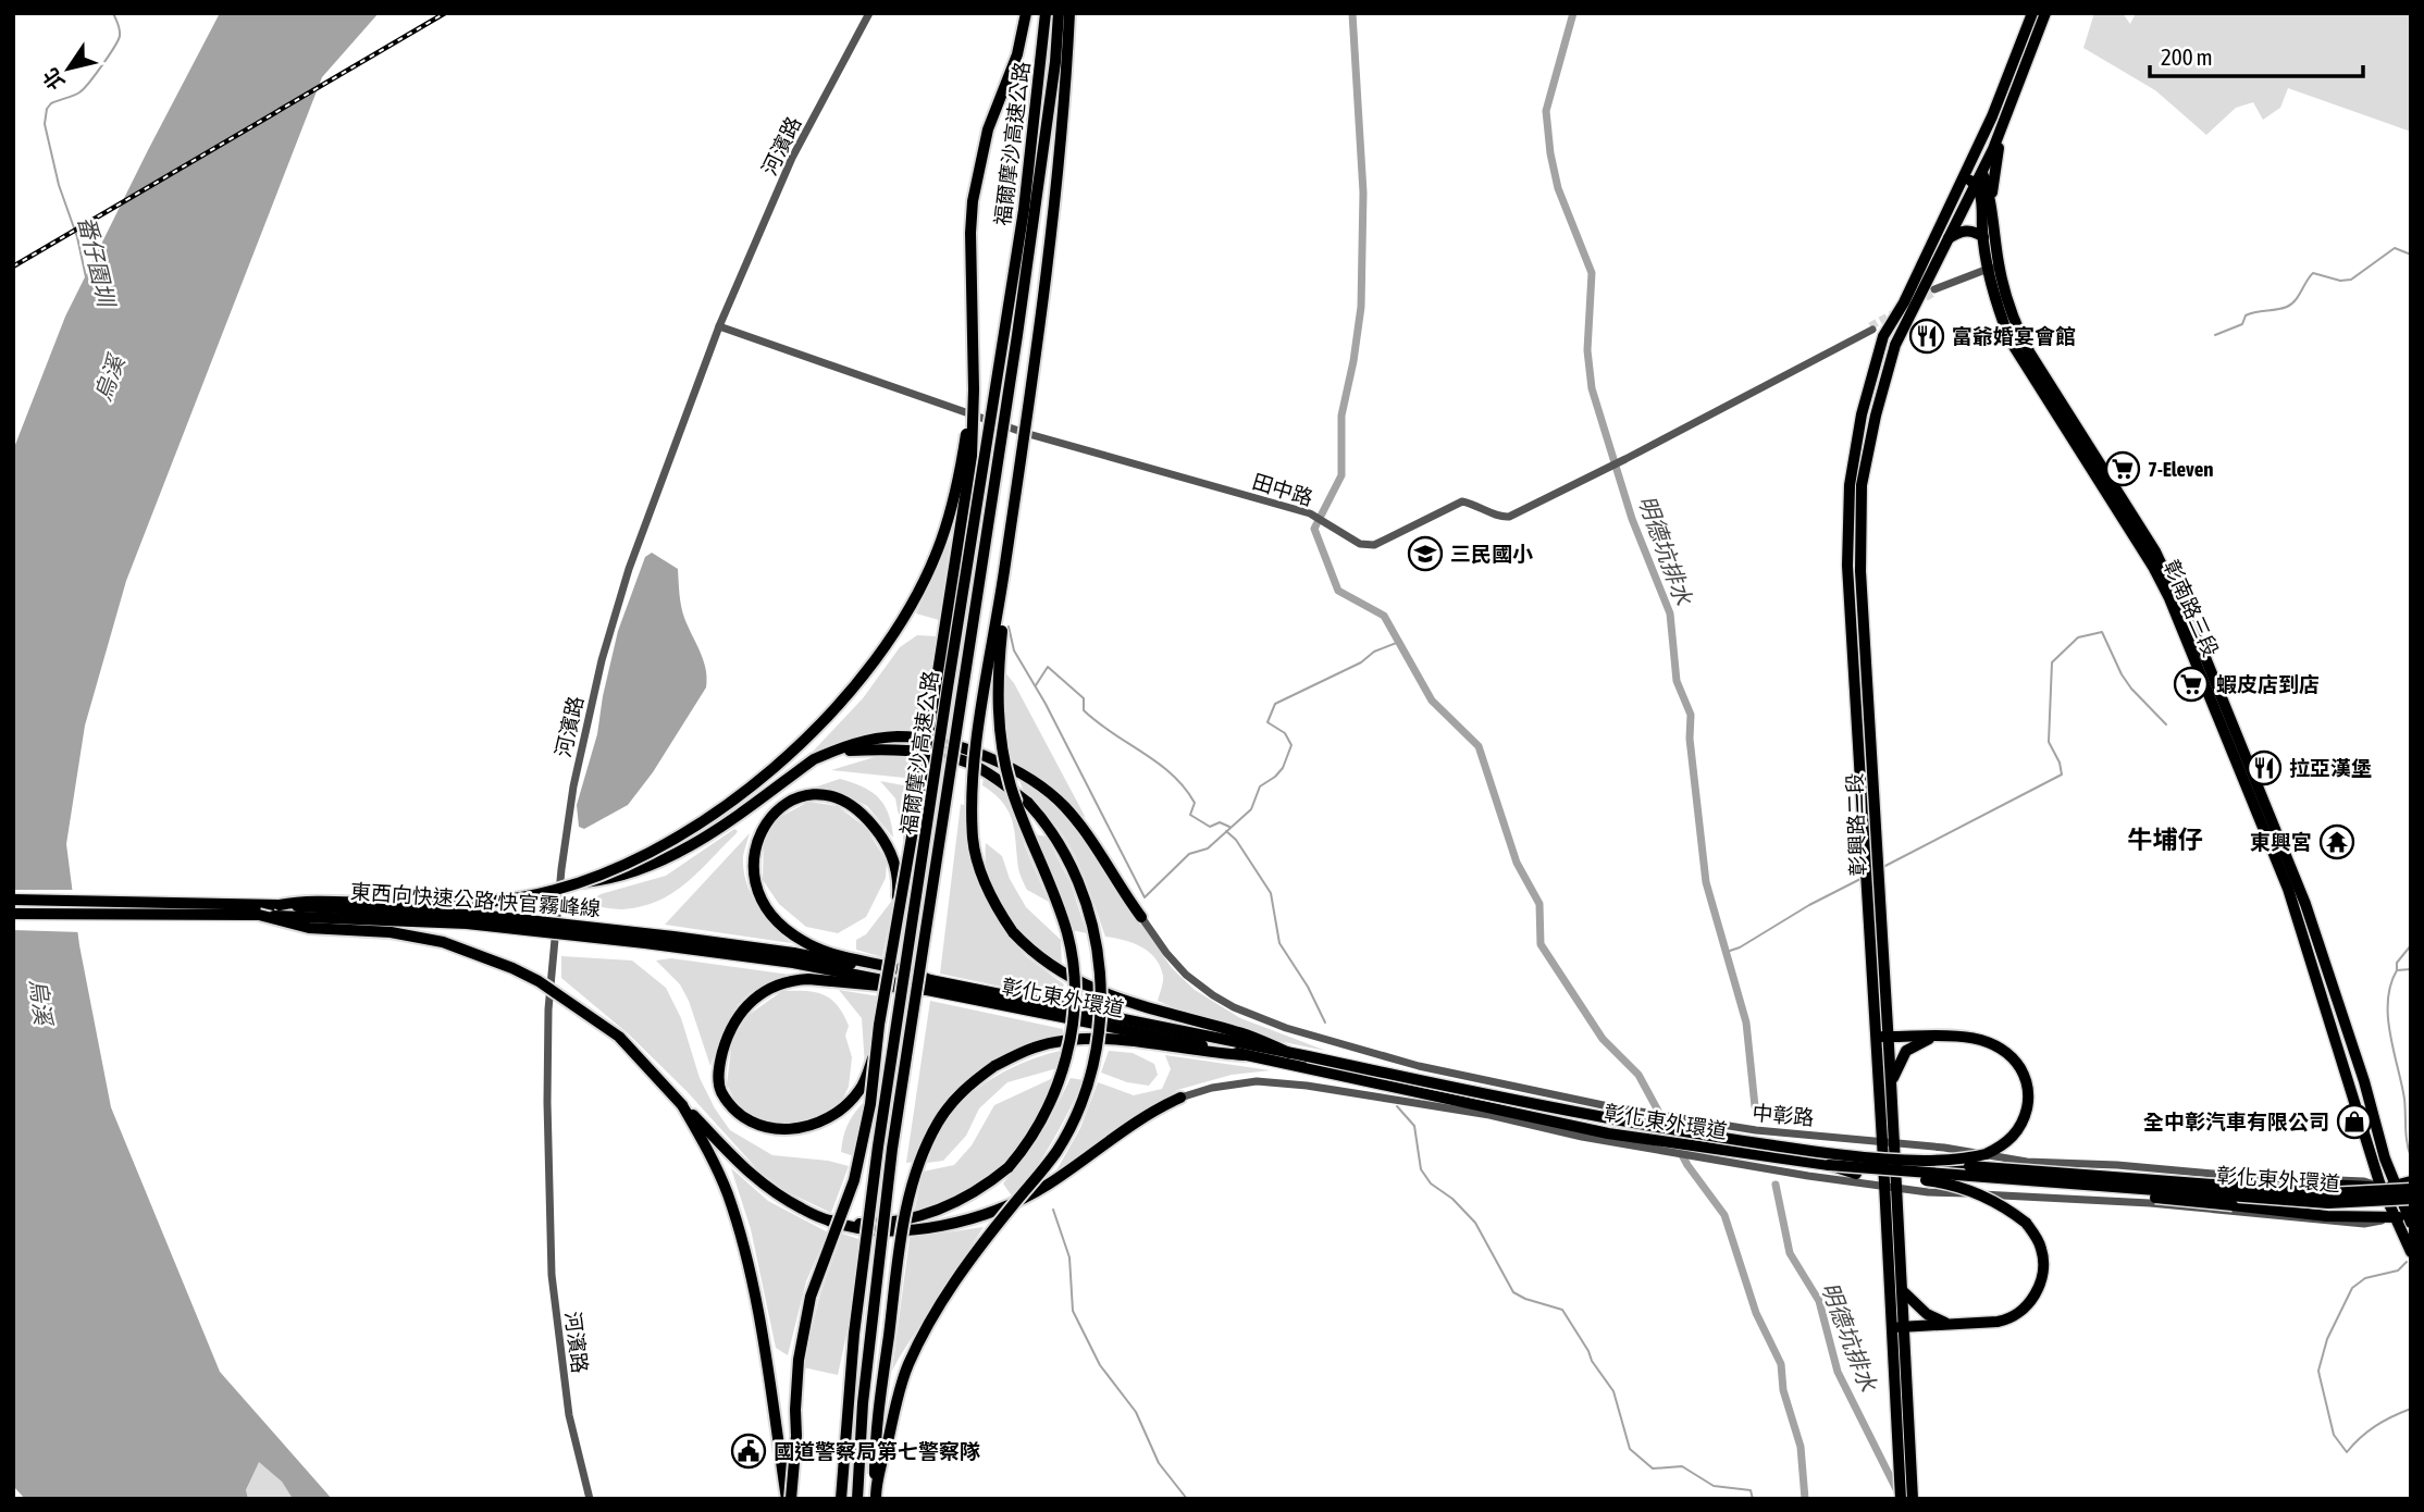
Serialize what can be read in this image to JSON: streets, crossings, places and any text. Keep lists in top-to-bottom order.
{
  "streets": {
    "highway": ["福爾摩沙高速公路"],
    "main road": [
      "彰南路三段",
      "彰興路二段",
      "東西向快速公路 快官霧峰線",
      "彰化東外環道"
    ],
    "street": ["河濱路", "田中路", "中彰路"]
  },
  "crossings": [
    ["河濱路", "田中路"],
    ["彰南路三段", "彰興路二段"],
    ["彰南路三段", "中彰路"],
    ["彰興路二段", "中彰路"],
    ["東西向快速公路 快官霧峰線", "彰化東外環道"]
  ],
  "districts": ["牛埔仔"],
  "water": ["番仔園圳", "烏溪", "明德坑排水"],
  "places": {
    "restaurant": ["富爺婚宴會館", "拉亞漢堡"],
    "supermarket": ["7-Eleven", "蝦皮店到店"],
    "school or university": ["三民國小"],
    "temple": ["東興宮"],
    "shop": ["全中彰汽車有限公司"],
    "public building": ["國道警察局第七警察隊"]
  },
  "scale_bar": "200 m",
  "north": "bottom left"
}
